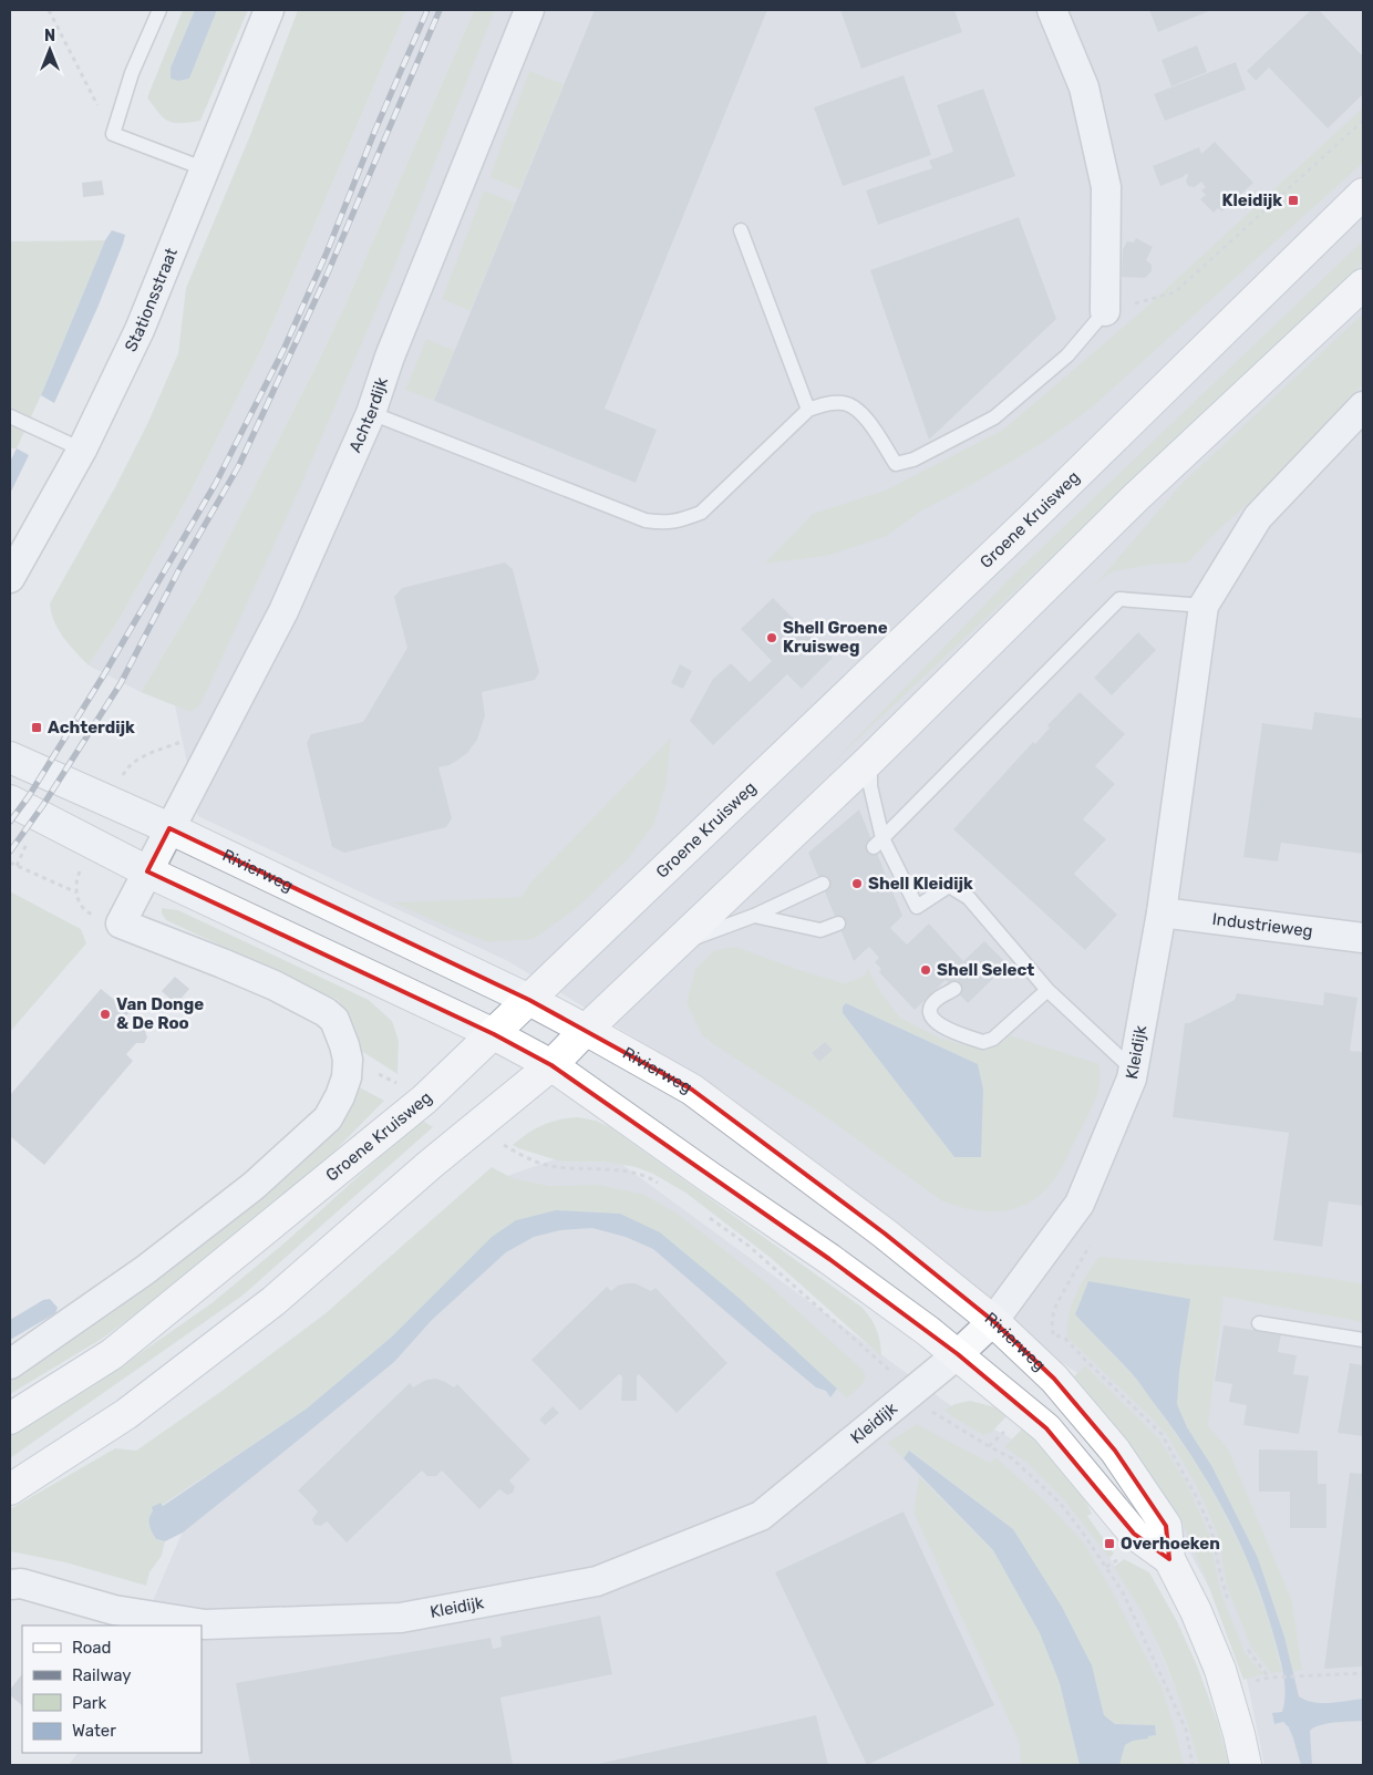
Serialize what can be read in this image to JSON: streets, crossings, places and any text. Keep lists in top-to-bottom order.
{
  "streets": {
    "main road": ["Groene Kruisweg", "Rivierweg"],
    "street": [
      "Stationsstraat",
      "Achterdijk",
      "Industrieweg",
      "Kleidijk"
    ]
  },
  "crossings": [
    ["Achterdijk", "Rivierweg"],
    ["Groene Kruisweg", "Rivierweg"],
    ["Rivierweg", "Kleidijk"],
    ["Industrieweg", "Kleidijk"]
  ],
  "places": {
    "transit": ["Kleidijk", "Achterdijk", "Overhoeken"],
    "other": [
      "Shell Groene Kruisweg",
      "Shell Kleidijk",
      "Shell Select",
      "Van Donge & De Roo"
    ]
  },
  "legend": [
    "Road",
    "Railway",
    "Park",
    "Water"
  ],
  "north": "top"
}
